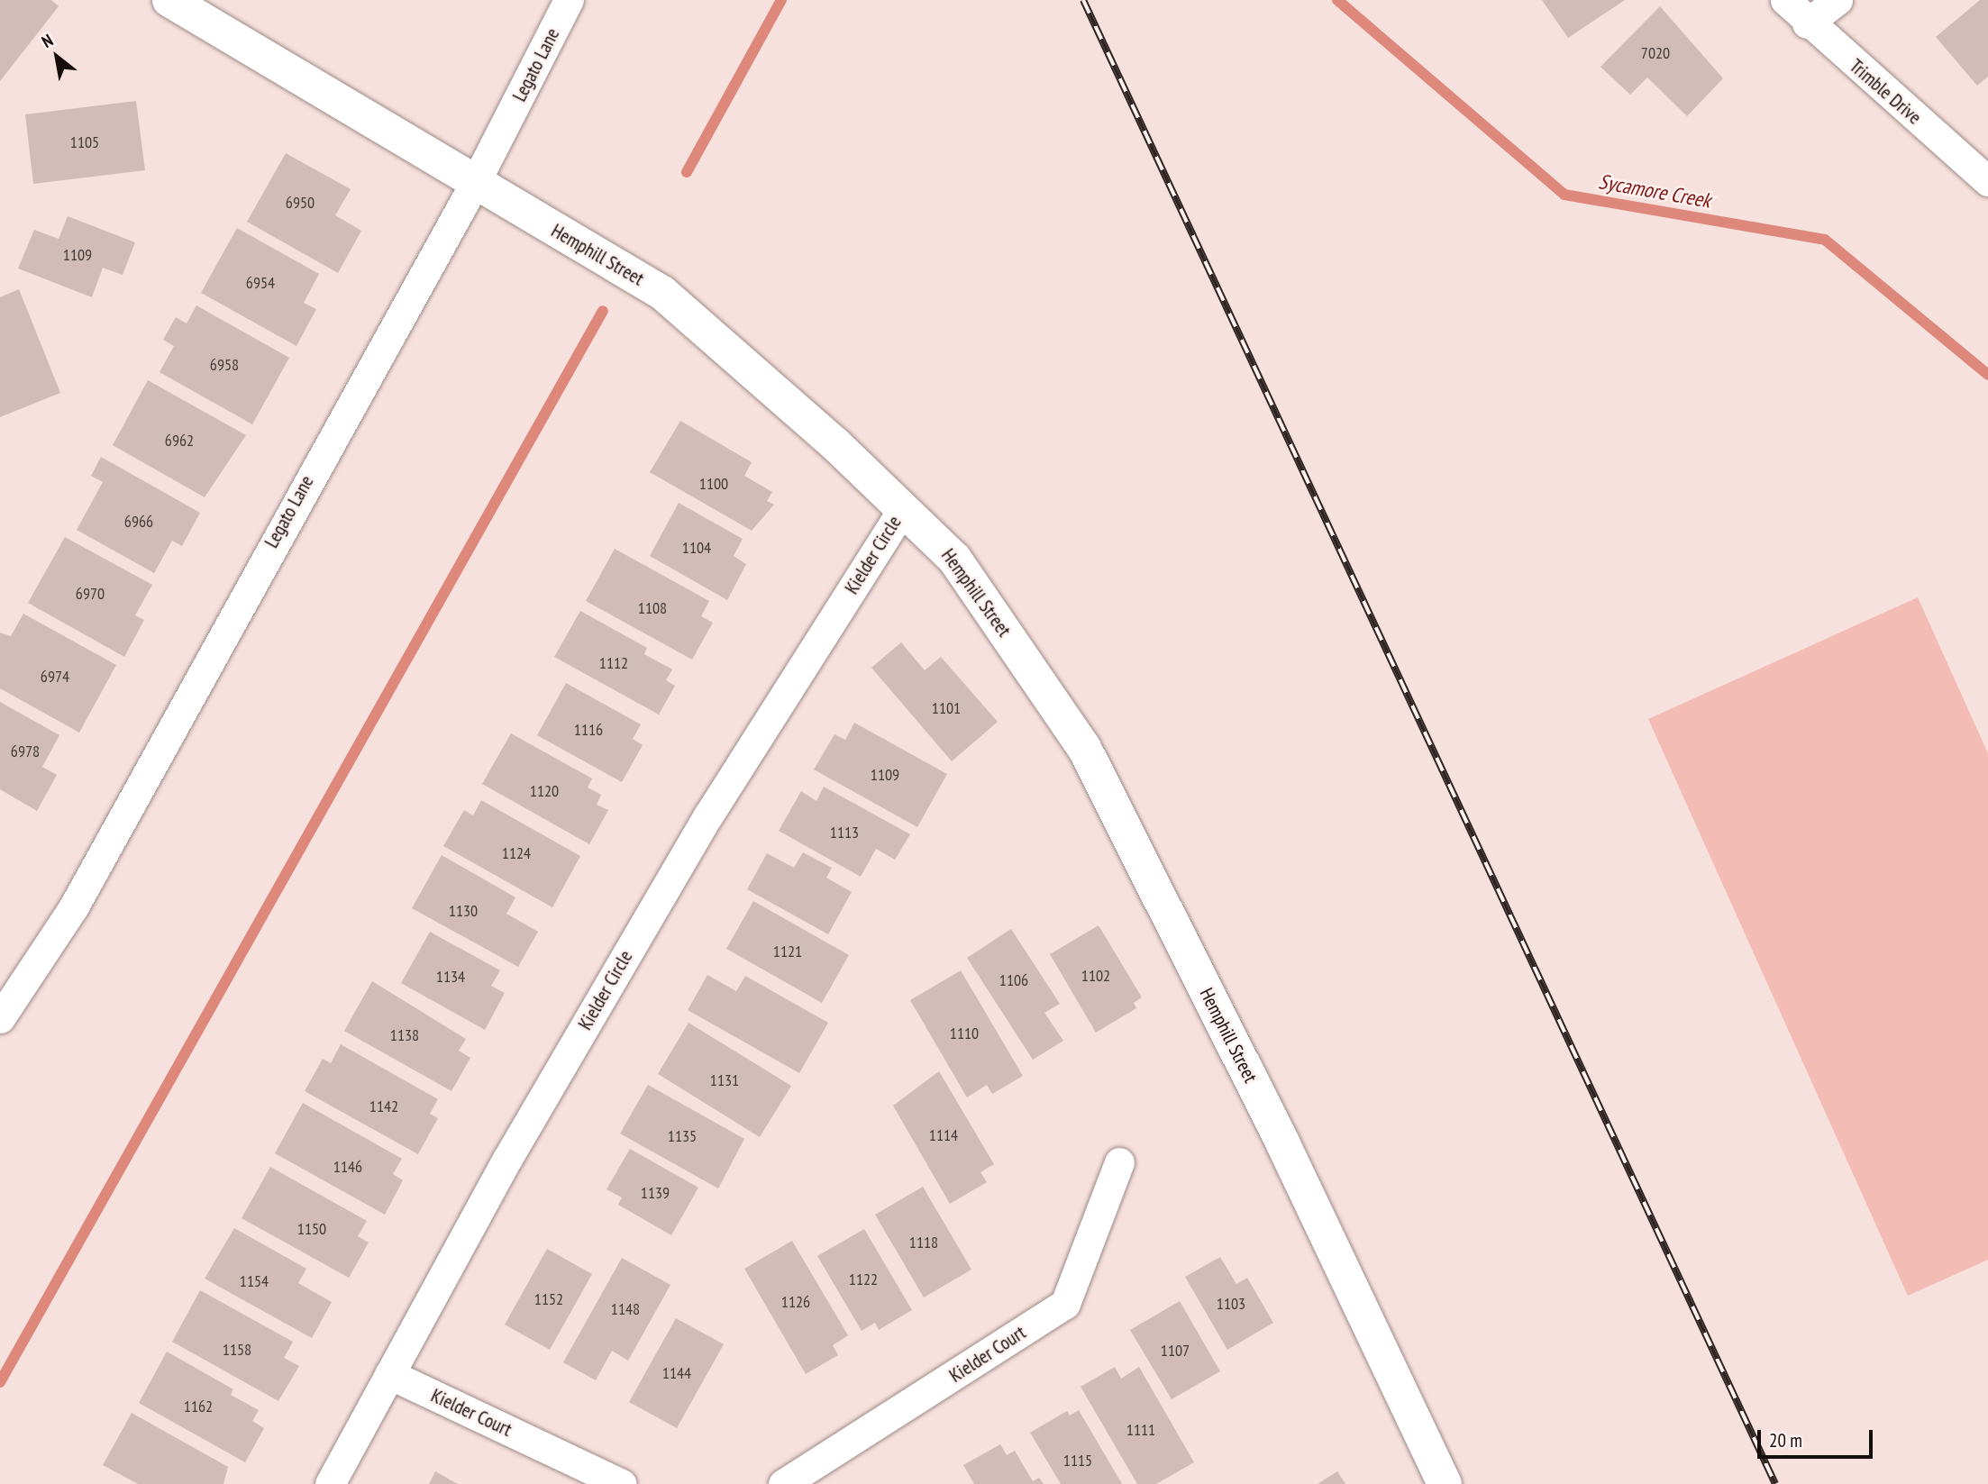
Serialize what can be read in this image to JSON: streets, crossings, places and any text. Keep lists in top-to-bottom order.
{
  "streets": {
    "street": [
      "Legato Lane",
      "Trimble Drive",
      "Hemphill Street",
      "Kielder Circle",
      "Kielder Court"
    ]
  },
  "crossings": [
    ["Legato Lane", "Hemphill Street"],
    ["Hemphill Street", "Kielder Circle"],
    ["Kielder Circle", "Kielder Court"]
  ],
  "water": ["Sycamore Creek"],
  "house_numbers": [
    "7020",
    "1105",
    "6950",
    "1109",
    "6954",
    "6958",
    "6962",
    "1100",
    "6966",
    "1104",
    "6970",
    "1108",
    "1112",
    "6974",
    "1101",
    "1116",
    "6978",
    "1109",
    "1120",
    "1113",
    "1124",
    "1130",
    "1121",
    "1102",
    "1134",
    "1106",
    "1110",
    "1138",
    "1131",
    "1142",
    "1114",
    "1135",
    "1146",
    "1139",
    "1150",
    "1118",
    "1122",
    "1154",
    "1152",
    "1126",
    "1103",
    "1148",
    "1158",
    "1107",
    "1144",
    "1162",
    "1111",
    "1115"
  ],
  "scale_bar": "20 m",
  "north": "top left"
}
